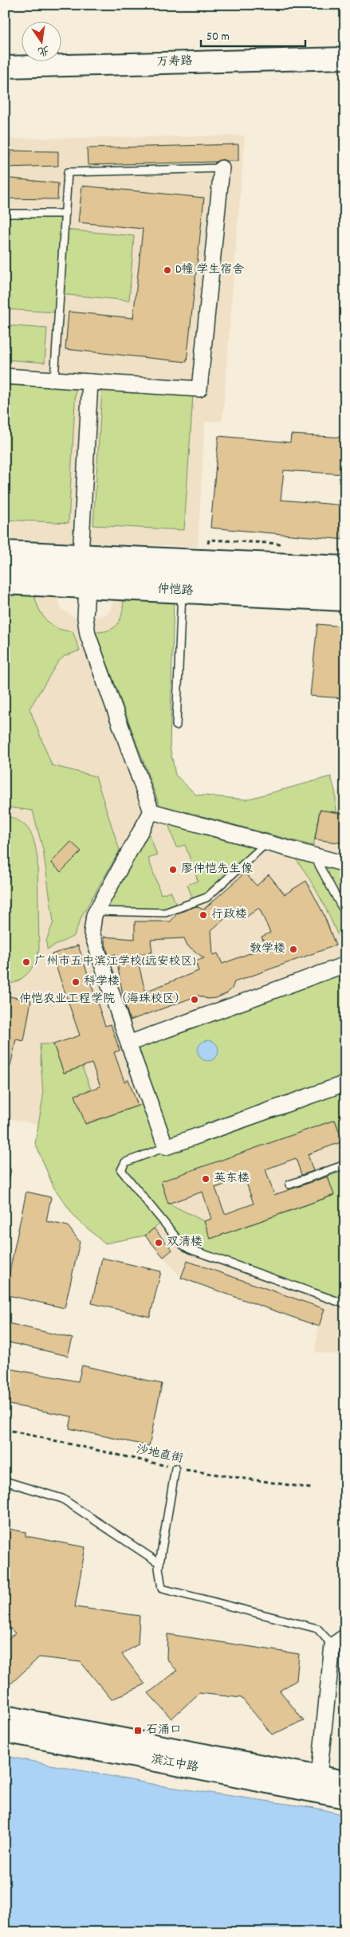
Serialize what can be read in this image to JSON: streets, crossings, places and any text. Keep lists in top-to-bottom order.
{
  "streets": {
    "main road": ["万寿路", "仲恺路", "滨江中路"],
    "path": ["沙地直街"]
  },
  "places": {
    "other": [
      "D幢 学生宿舍",
      "廖仲恺先生像",
      "行政楼",
      "教学楼",
      "广州市五中滨江学校(远安校区)",
      "科学楼",
      "仲恺农业工程学院（海珠校区）",
      "英东楼",
      "双清楼"
    ],
    "transit": ["石涌口"]
  },
  "scale_bar": "50 m",
  "north": "bottom"
}
